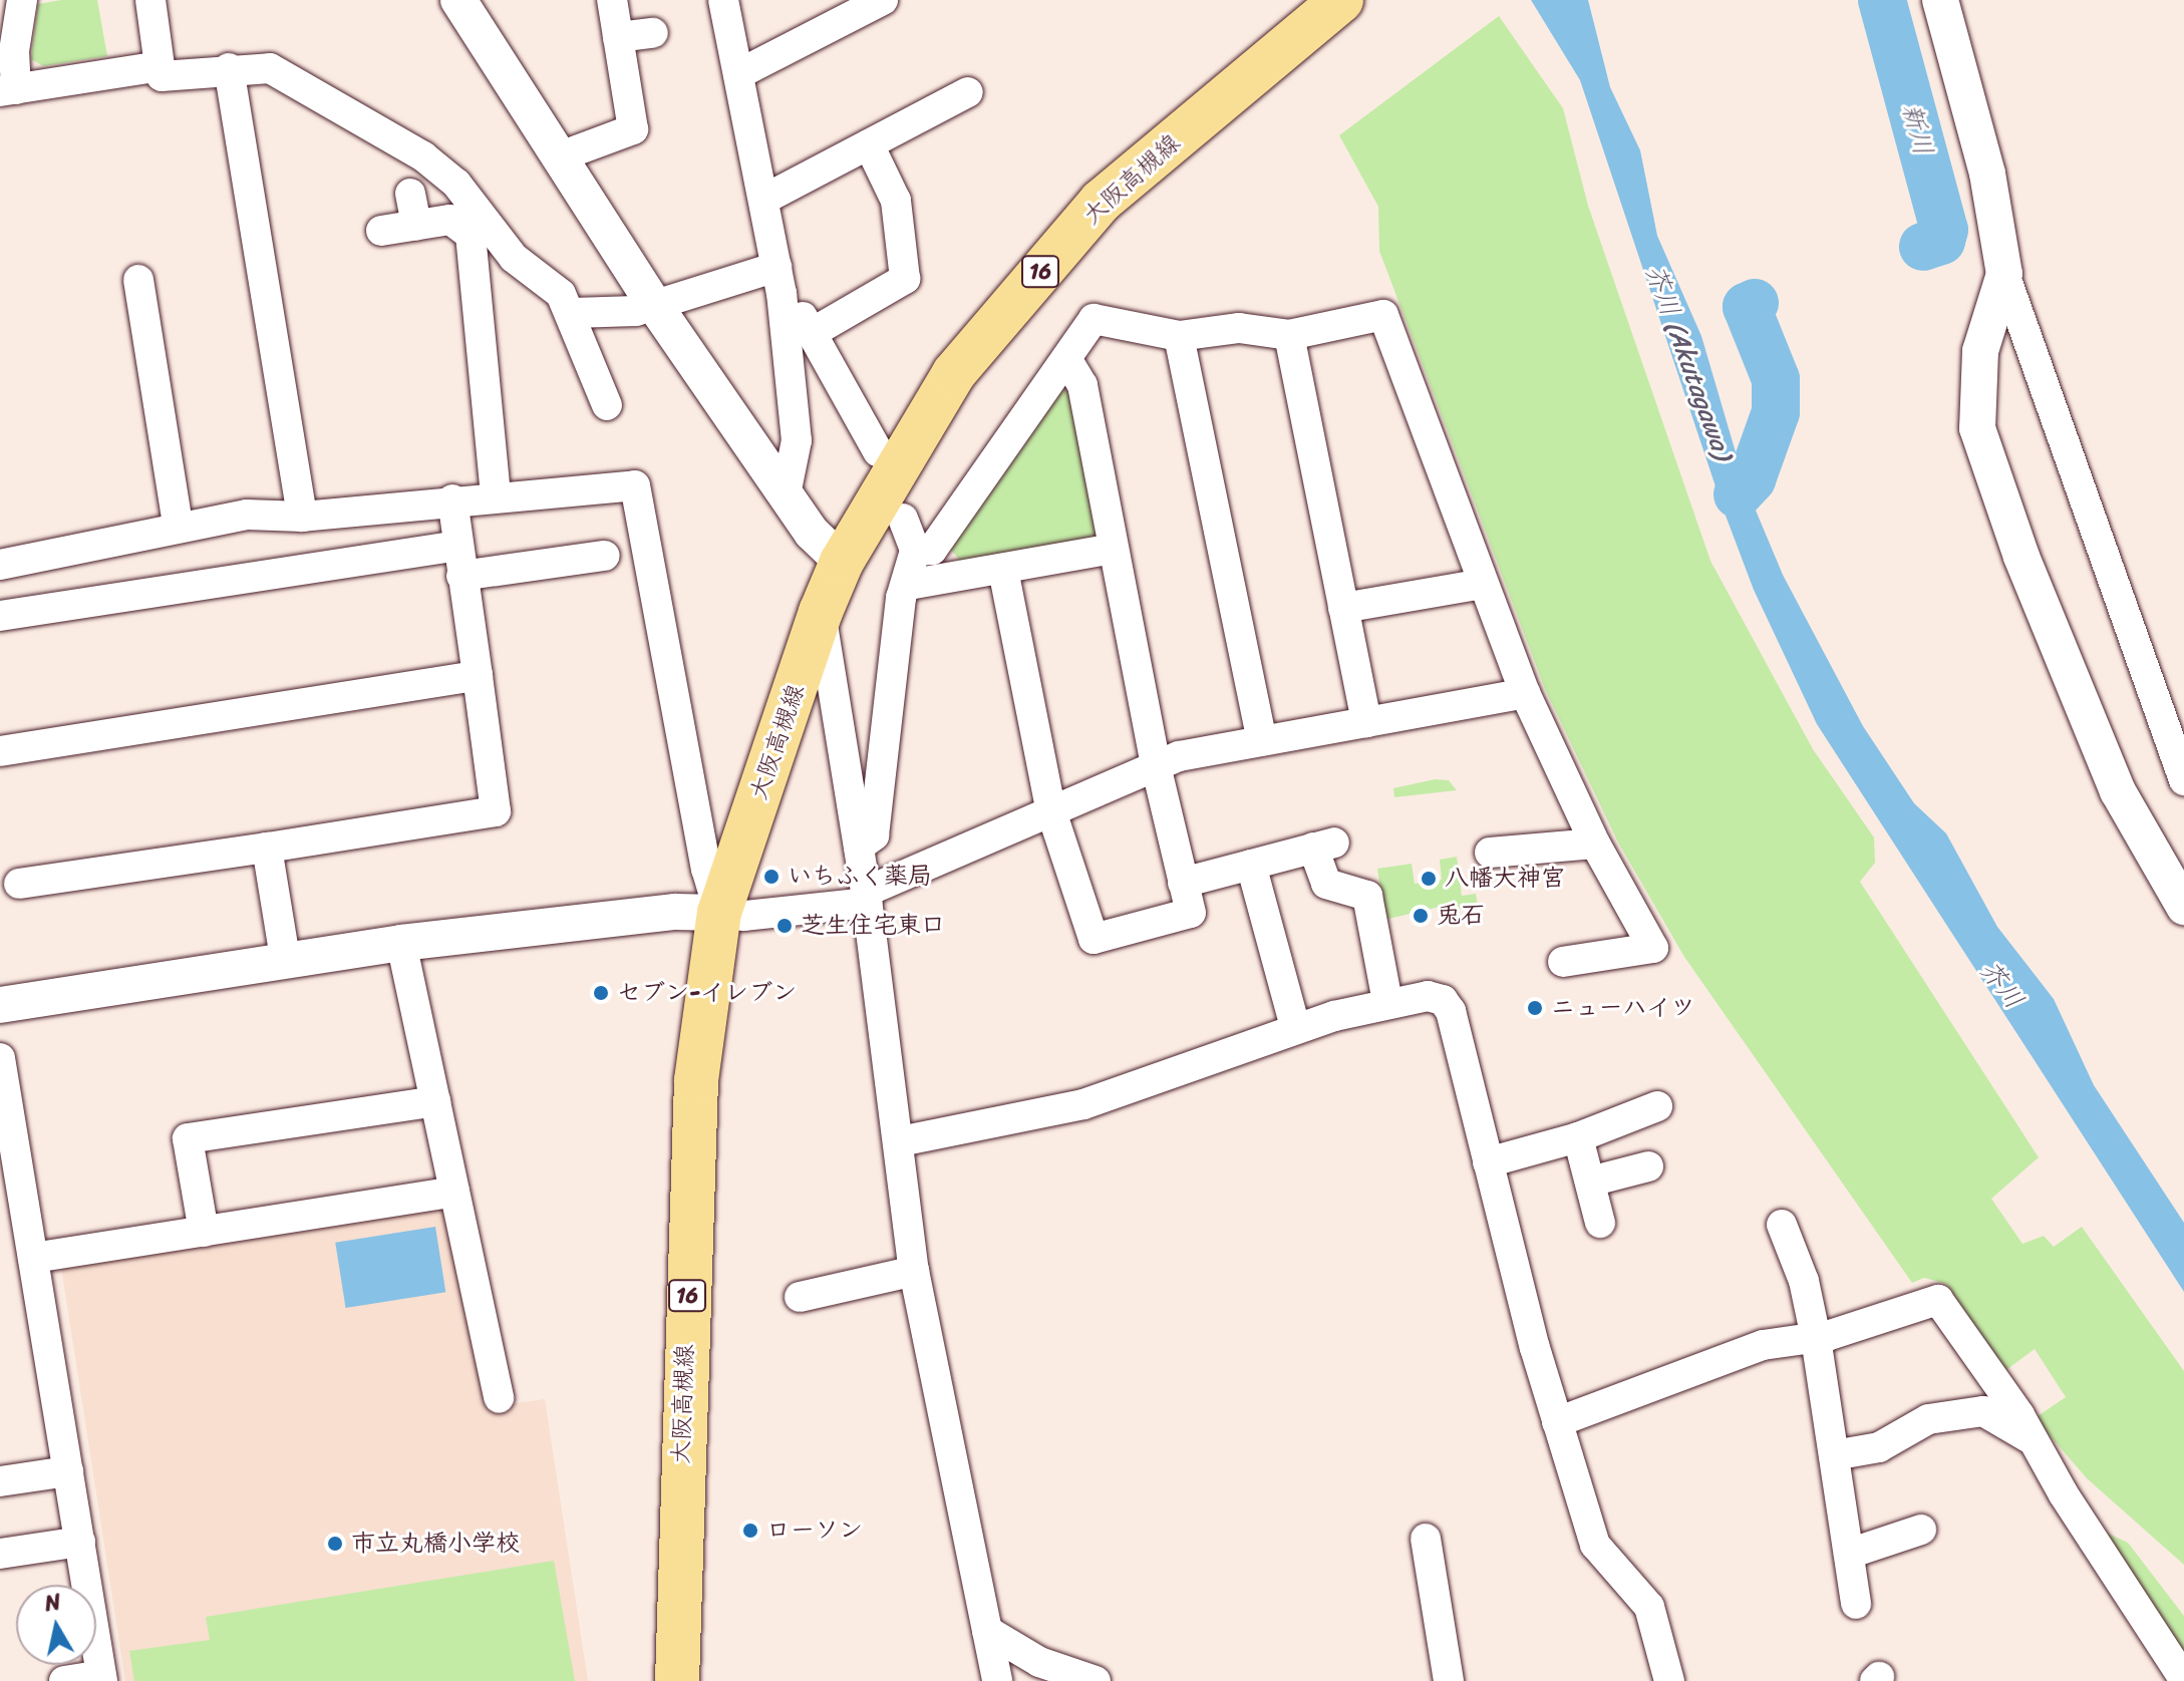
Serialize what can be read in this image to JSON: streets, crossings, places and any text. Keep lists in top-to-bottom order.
{
  "streets": {
    "main road": ["大阪高槻線", "16"]
  },
  "water": ["新川", "芥川 (Akutagawa)", "芥川"],
  "places": [
    "いちふく薬局",
    "八幡大神宮",
    "兎石",
    "芝生住宅東口",
    "セブン-イレブン",
    "ニューハイツ",
    "ローソン",
    "市立丸橋小学校"
  ],
  "north": "top"
}
